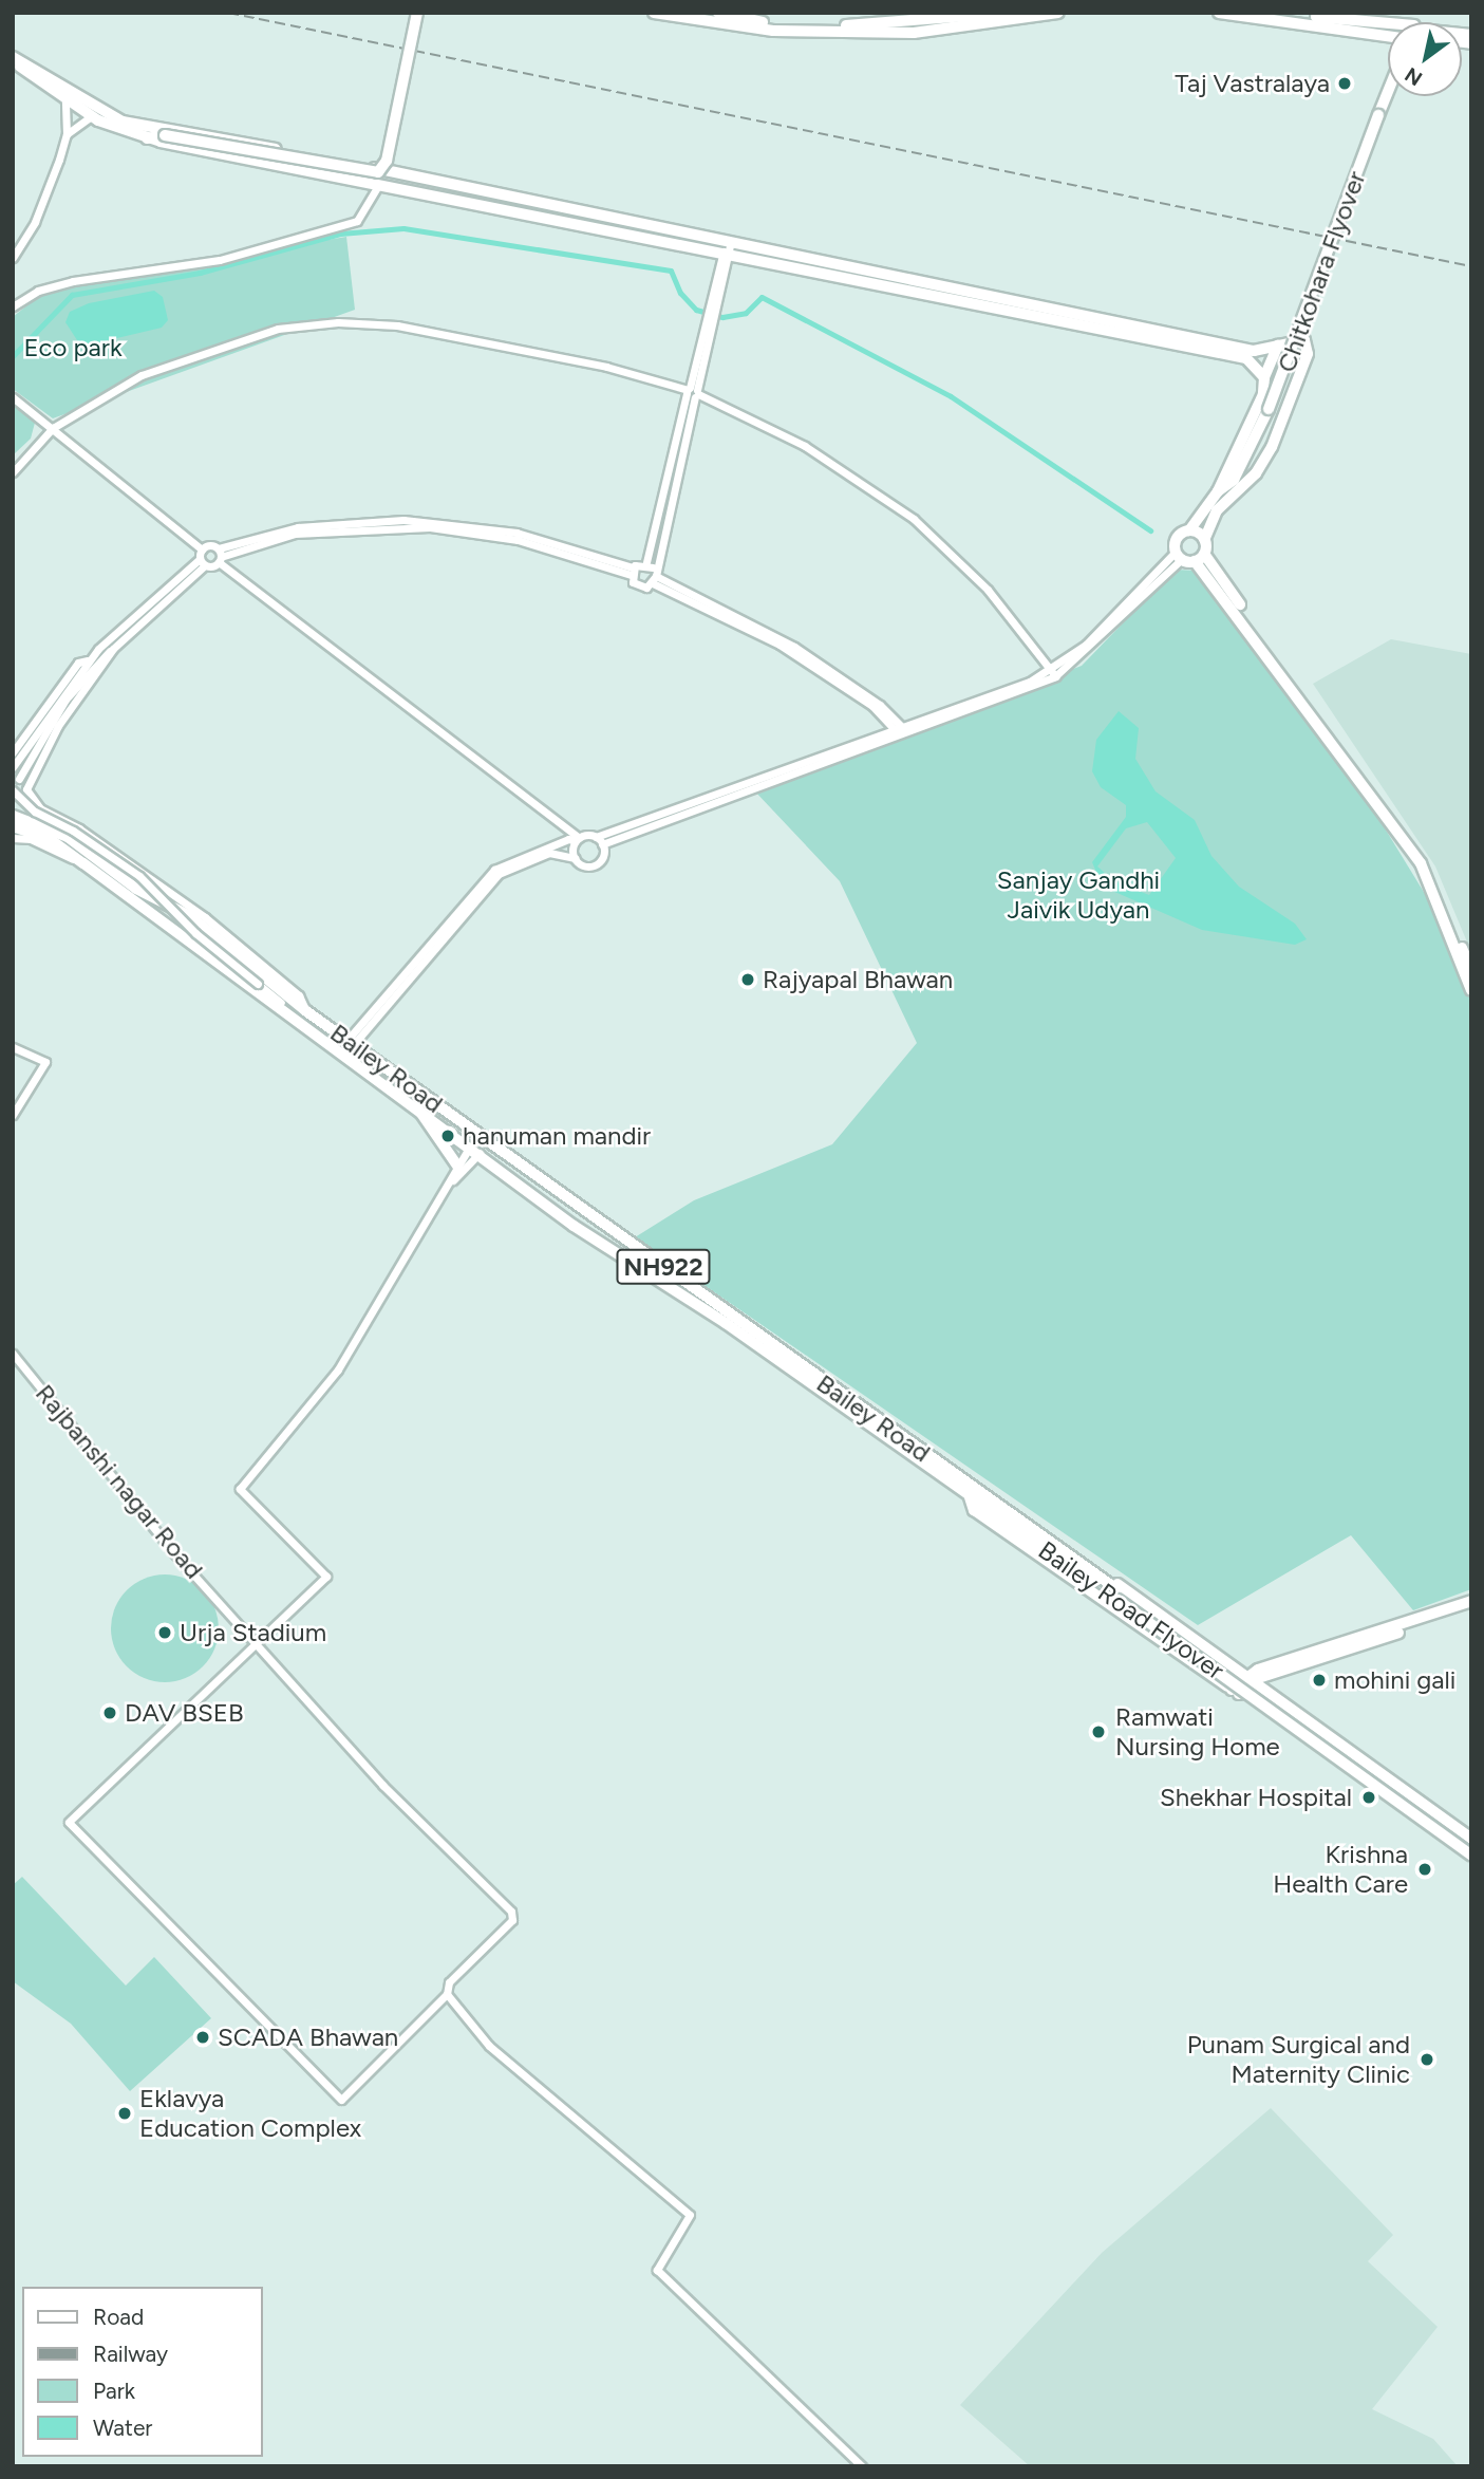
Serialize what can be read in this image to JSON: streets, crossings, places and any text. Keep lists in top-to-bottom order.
{
  "streets": {
    "highway": ["Bailey Road", "NH922", "Bailey Road Flyover"],
    "main road": ["Chitkohara Flyover"],
    "street": ["Rajbanshi nagar Road"]
  },
  "crossings": [
    ["Bailey Road", "Bailey Road Flyover"]
  ],
  "parks": ["Eco park", "Sanjay Gandhi Jaivik Udyan"],
  "places": [
    "Taj Vastralaya",
    "Rajyapal Bhawan",
    "hanuman mandir",
    "Urja Stadium",
    "mohini gali",
    "DAV BSEB",
    "Ramwati Nursing Home",
    "Shekhar Hospital",
    "Krishna Health Care",
    "SCADA Bhawan",
    "Punam Surgical and Maternity Clinic",
    "Eklavya Education Complex"
  ],
  "legend": [
    "Road",
    "Railway",
    "Park",
    "Water"
  ],
  "north": "bottom left"
}
